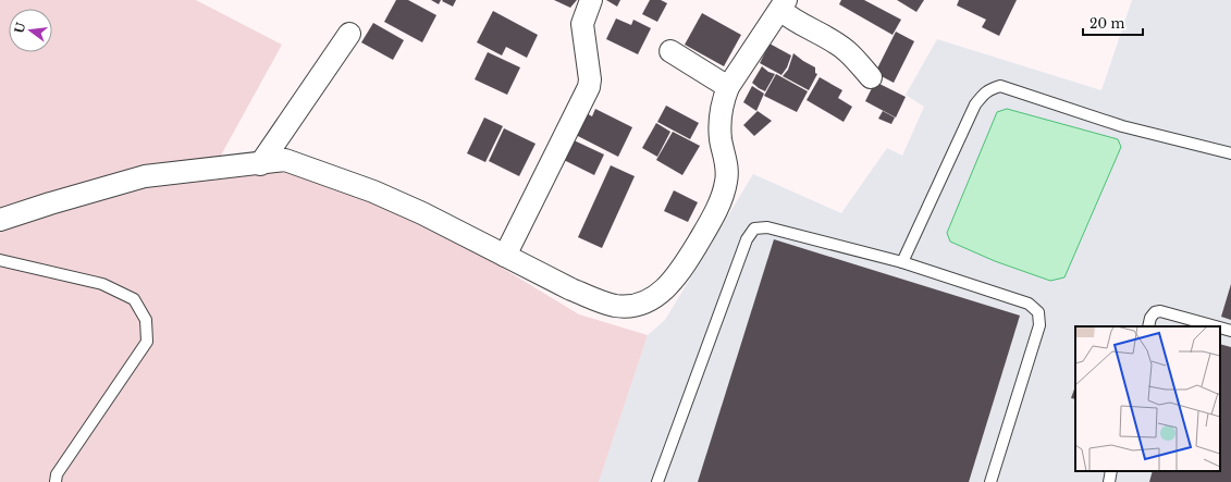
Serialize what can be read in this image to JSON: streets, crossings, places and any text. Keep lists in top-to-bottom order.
{
  "scale_bar": "20 m",
  "north": "left"
}
